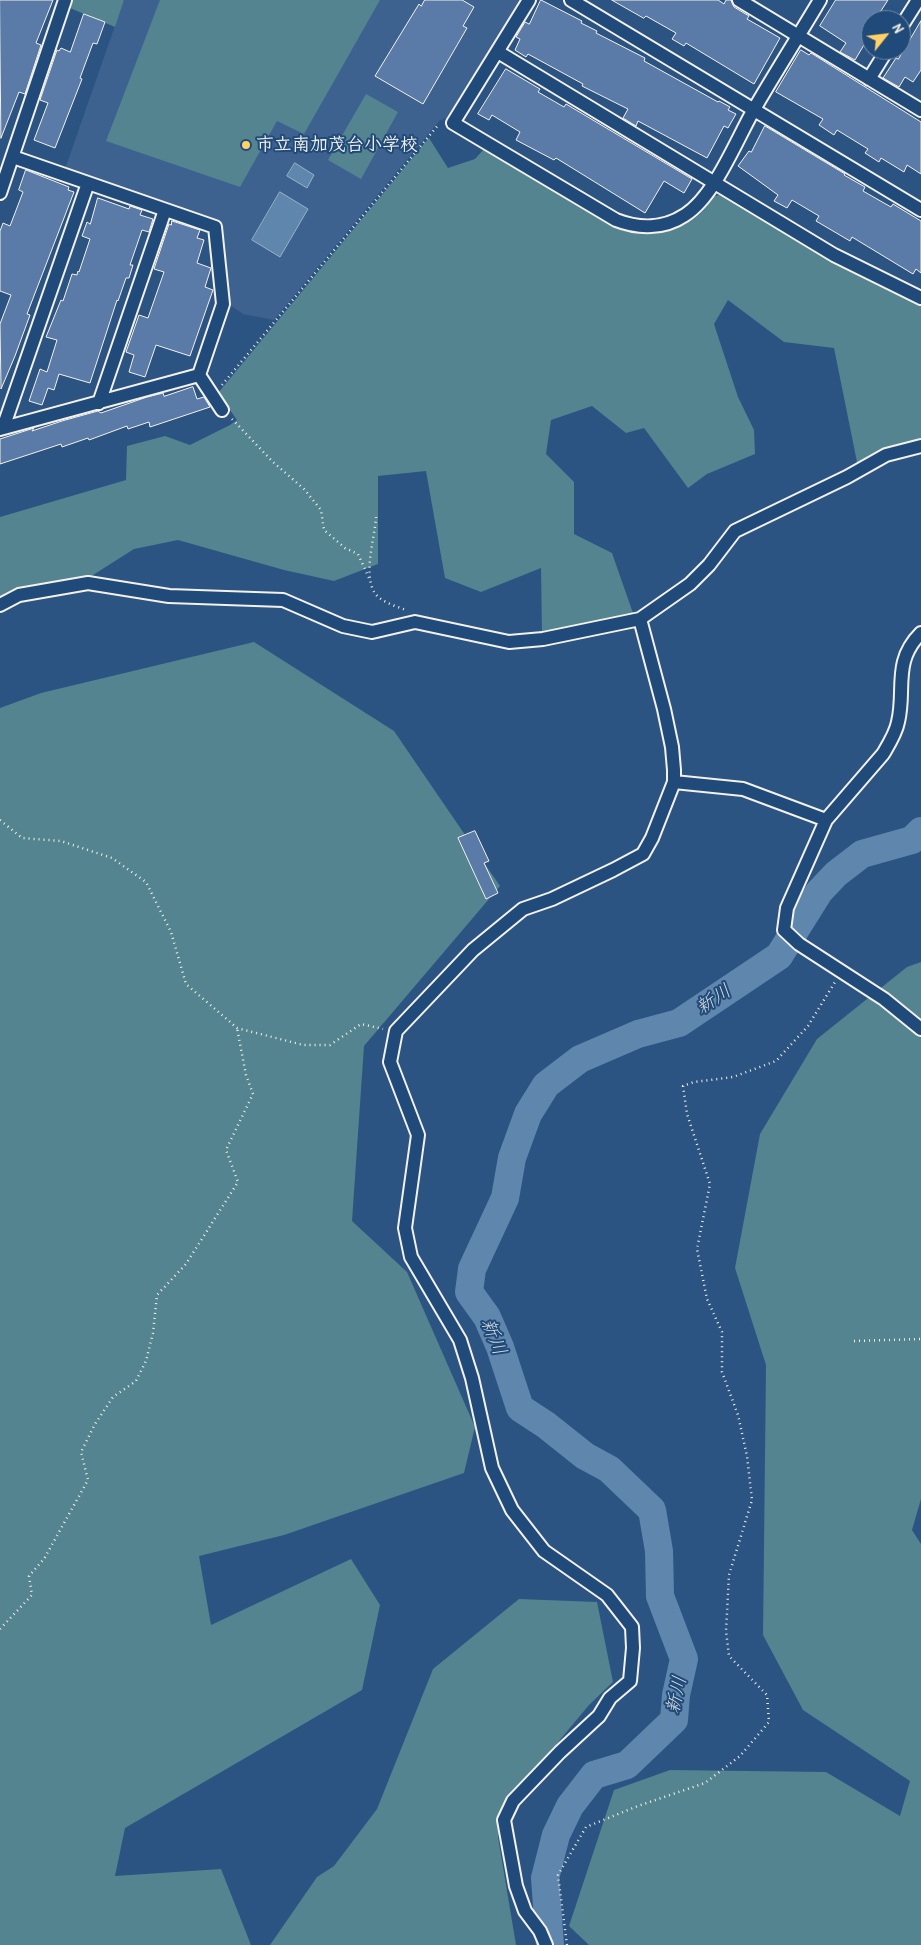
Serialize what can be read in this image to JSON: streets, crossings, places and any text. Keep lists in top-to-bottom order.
{
  "water": ["新川"],
  "places": ["市立南加茂台小学校"],
  "north": "top right"
}
